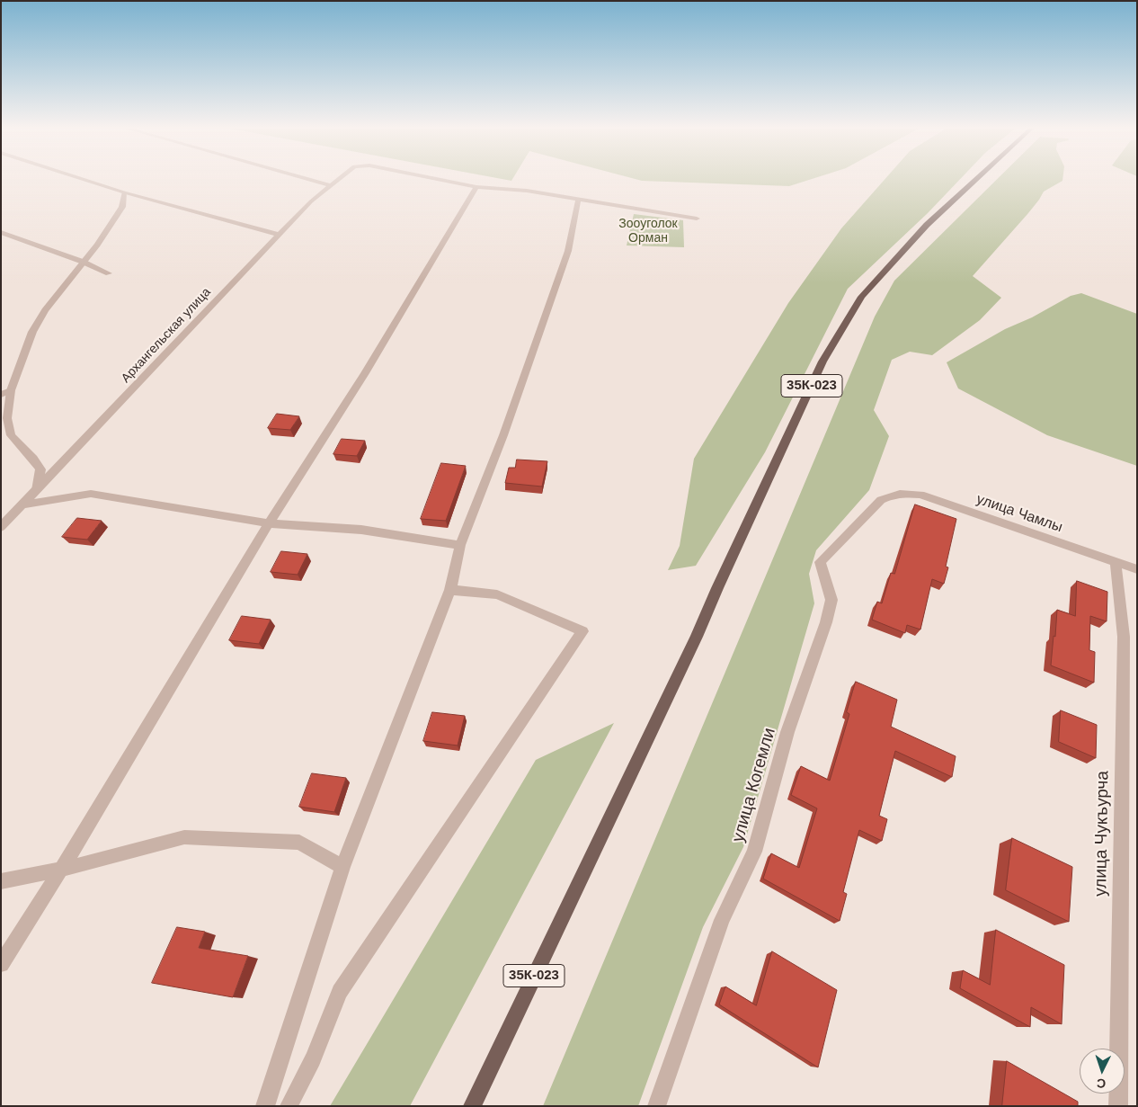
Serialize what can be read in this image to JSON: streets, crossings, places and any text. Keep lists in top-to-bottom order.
{
  "streets": {
    "main road": ["35К-023"],
    "street": [
      "Архангельская улица",
      "улица Чамлы",
      "улица Когемли",
      "улица Чукъурча"
    ]
  },
  "crossings": [
    ["улица Чамлы", "улица Когемли"],
    ["улица Чамлы", "улица Чукъурча"]
  ],
  "parks": ["Зооуголок Орман"],
  "north": "bottom"
}
